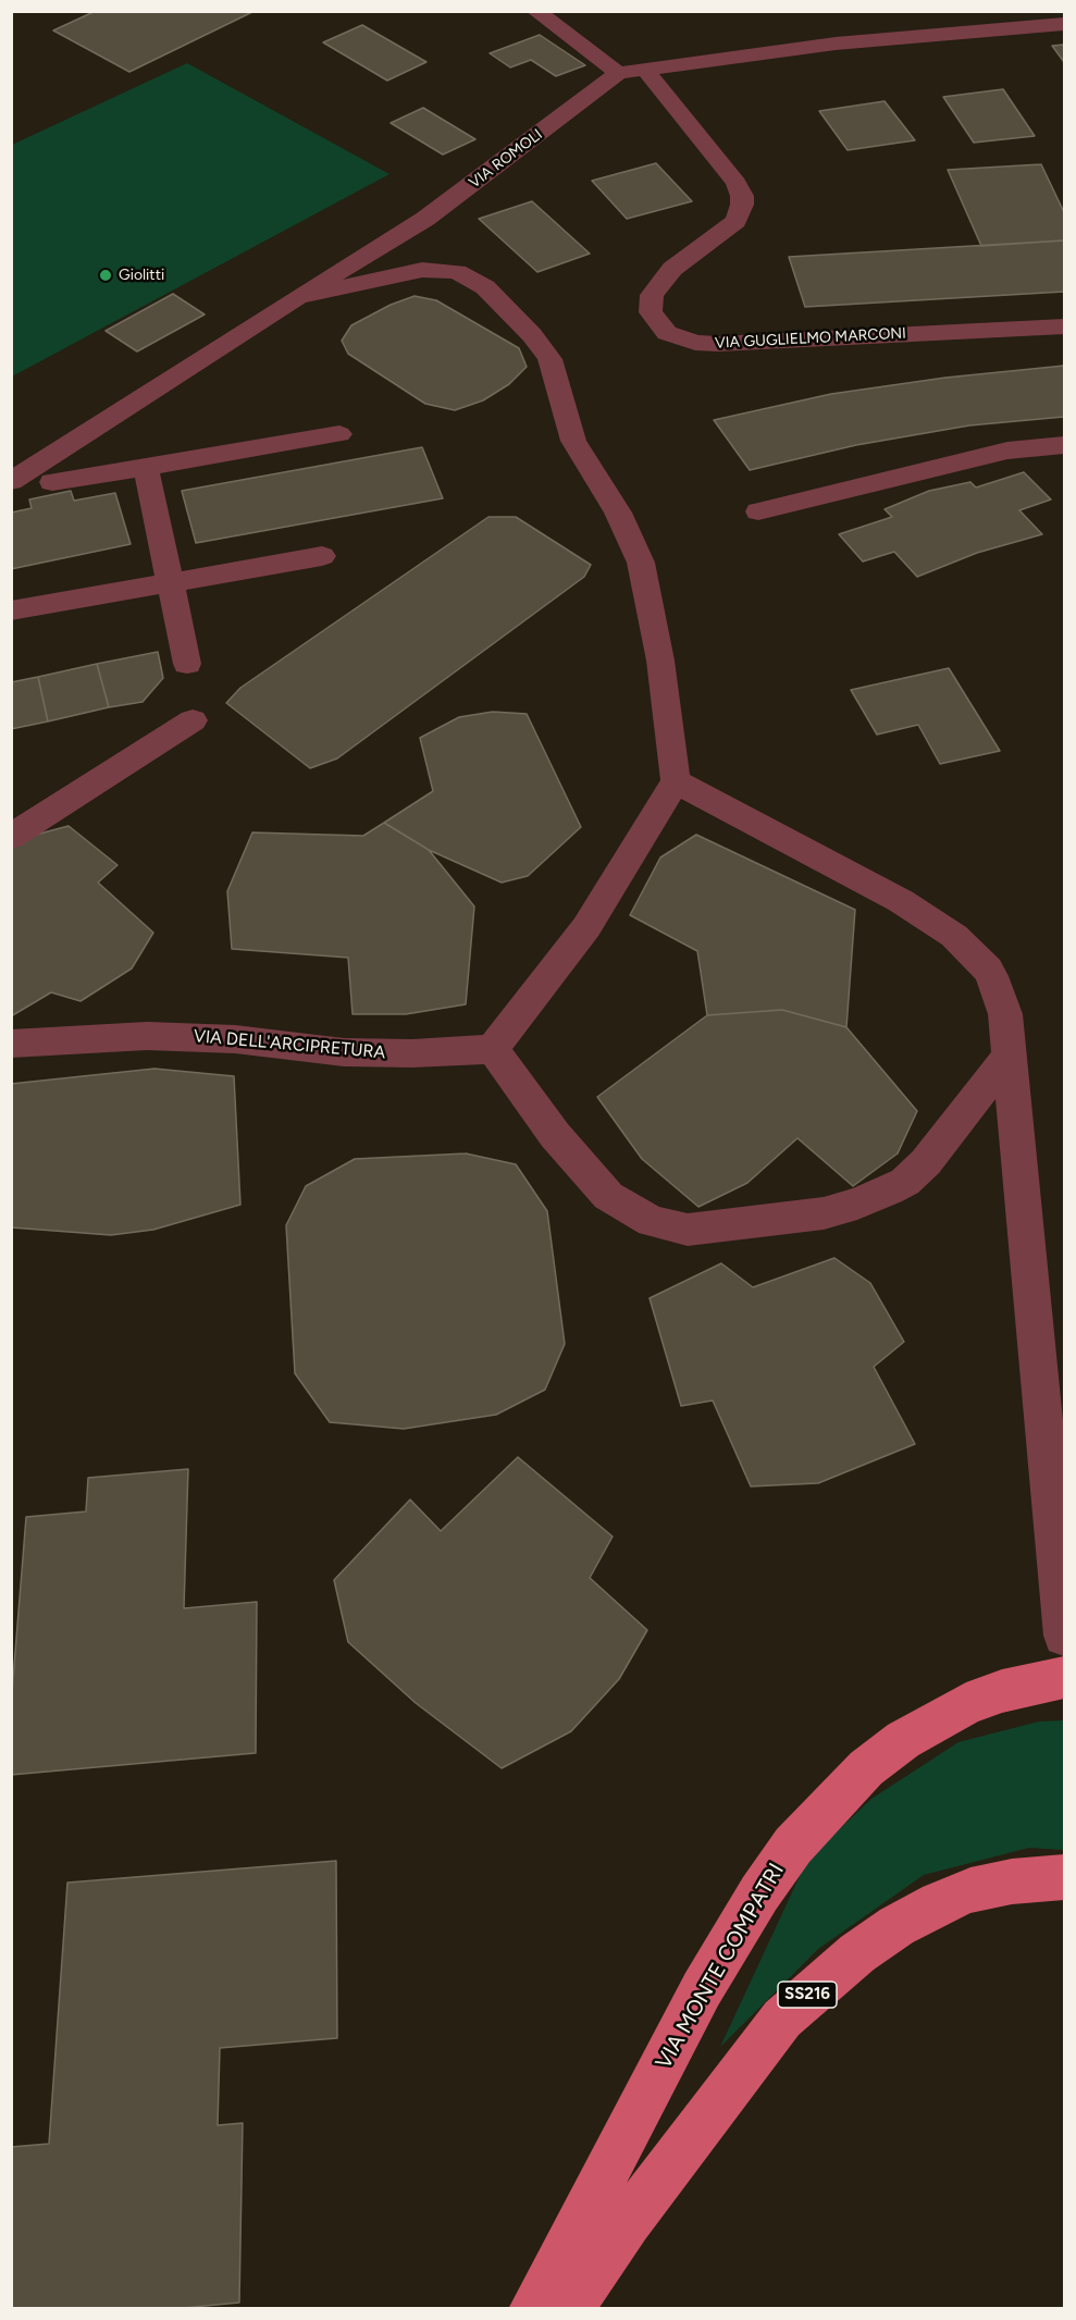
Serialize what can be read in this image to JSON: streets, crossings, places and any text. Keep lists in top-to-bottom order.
{
  "streets": {
    "main road": ["VIA MONTE COMPATRI", "SS216"],
    "street": ["VIA ROMOLI", "VIA GUGLIELMO MARCONI", "VIA DELL'ARCIPRETURA"]
  },
  "crossings": [
    ["VIA ROMOLI", "VIA GUGLIELMO MARCONI"]
  ],
  "places": ["Giolitti"]
}
